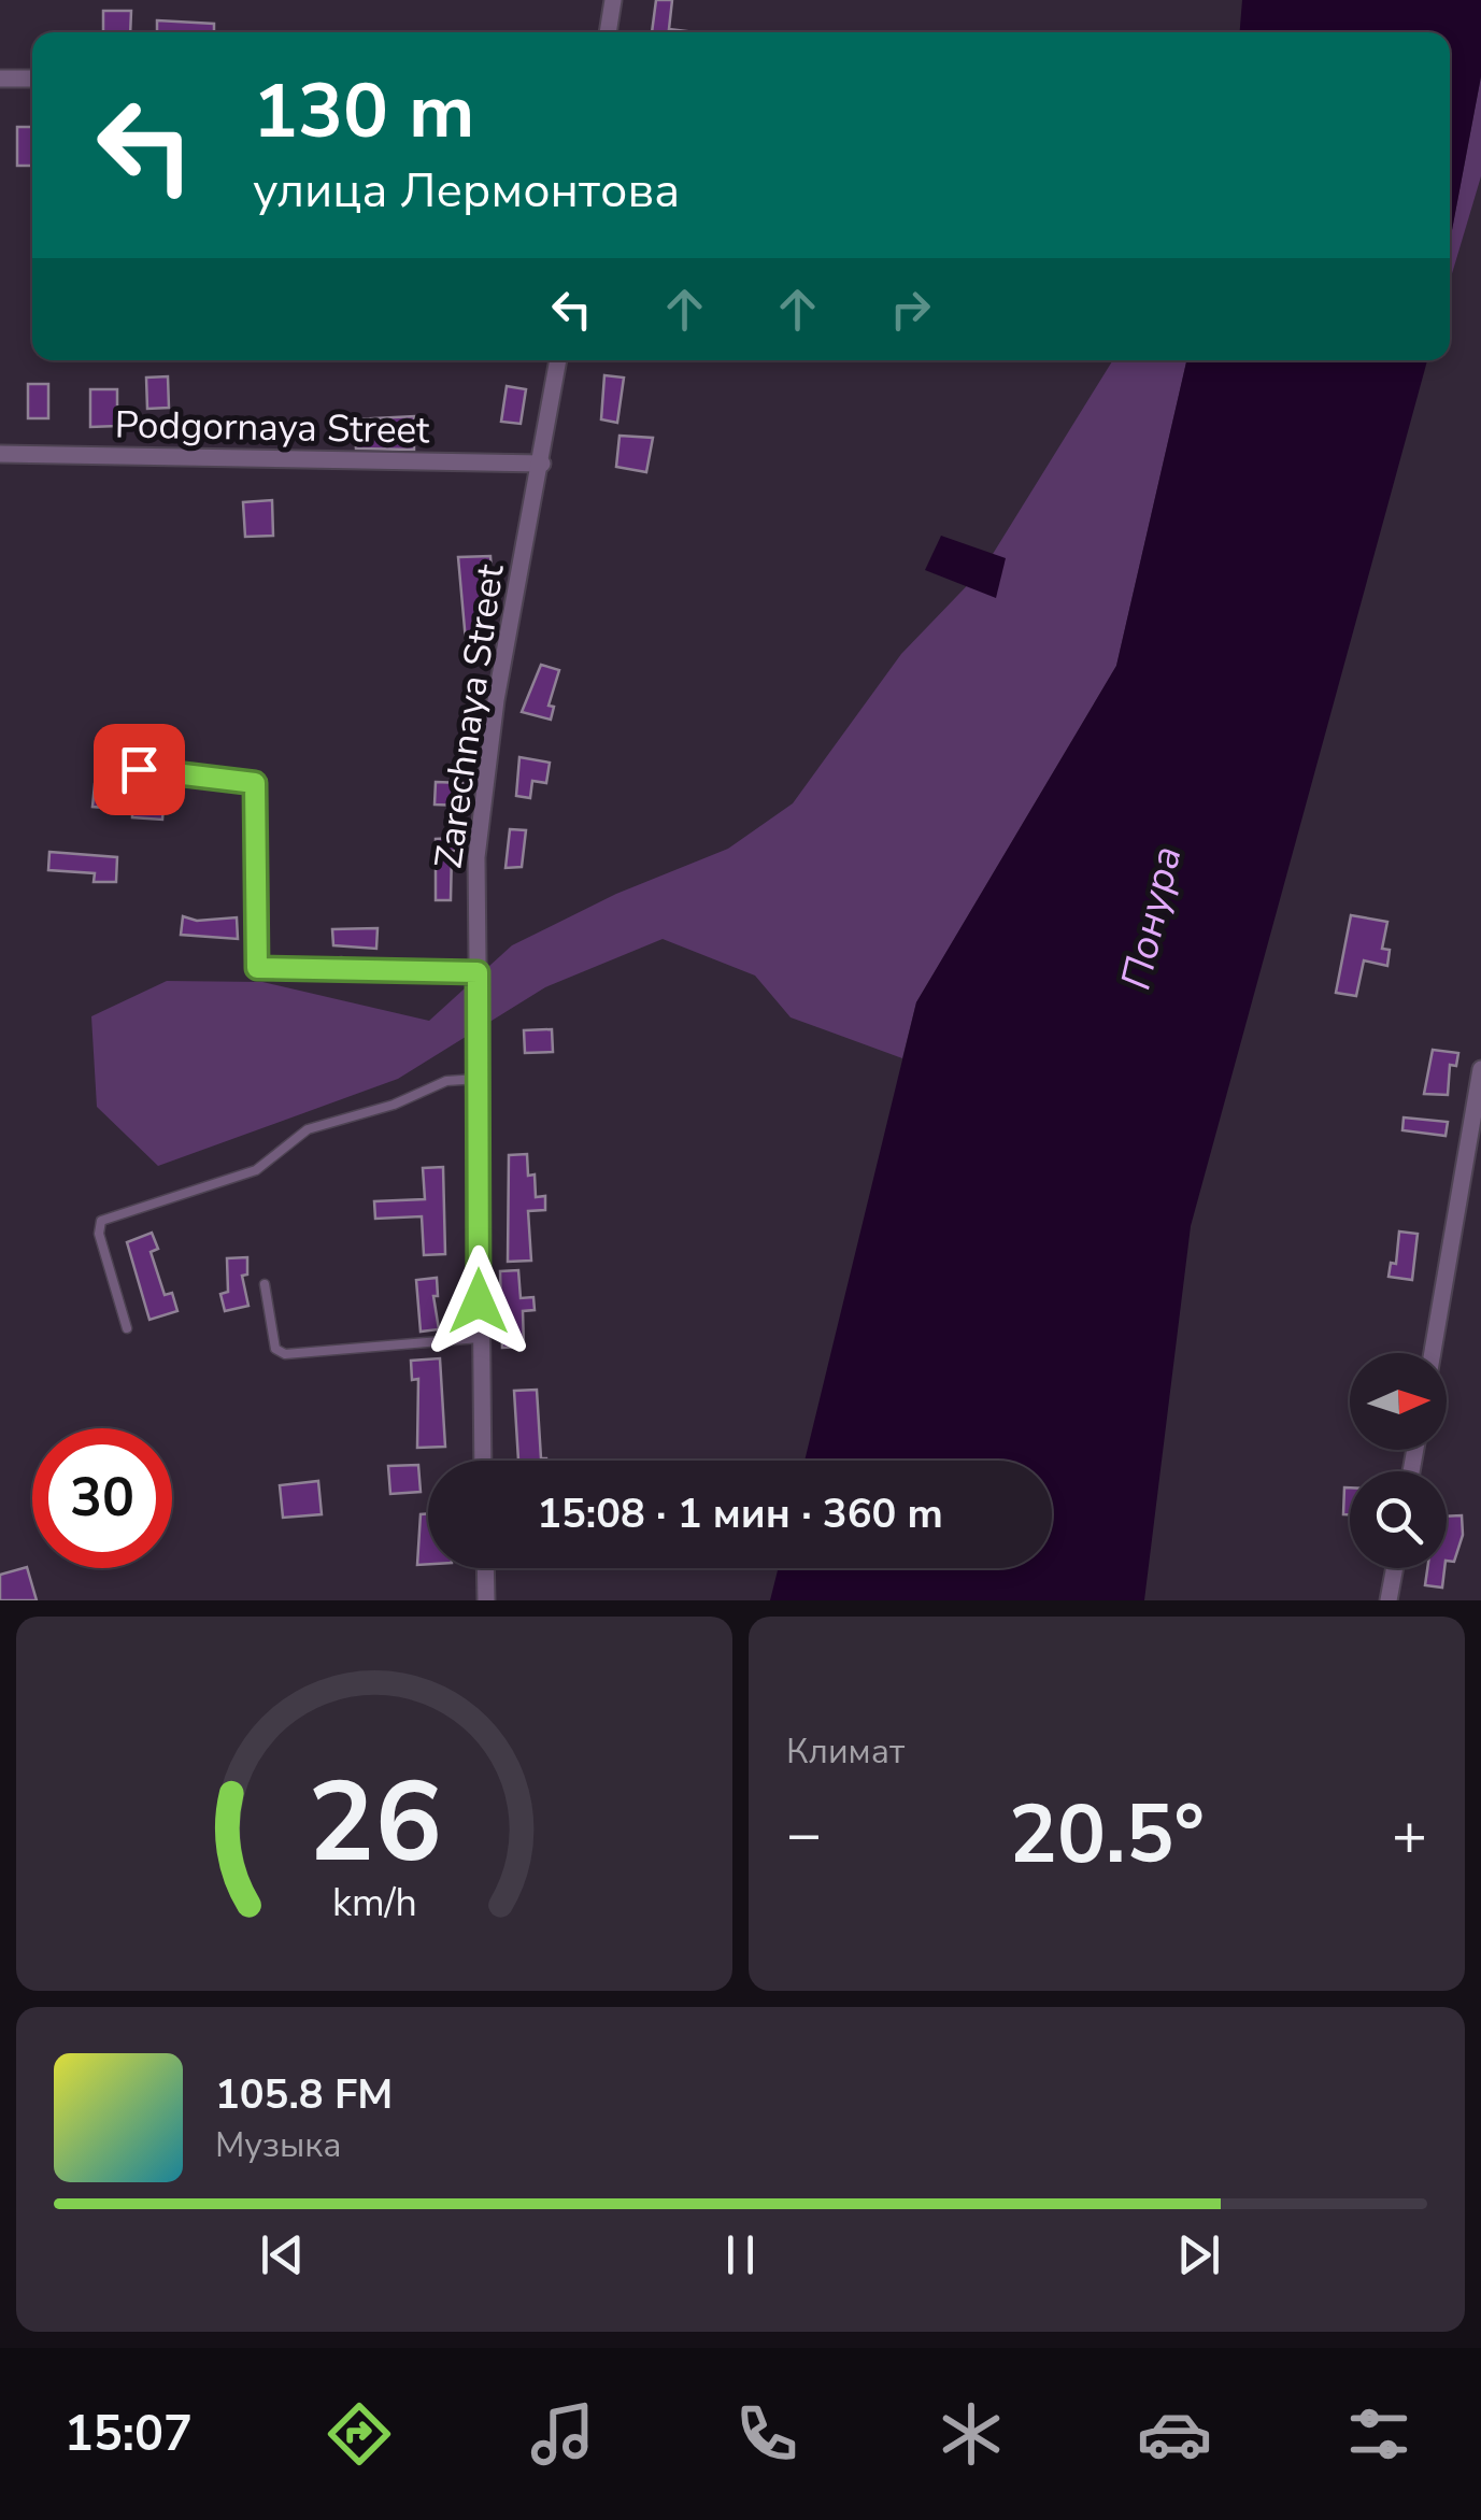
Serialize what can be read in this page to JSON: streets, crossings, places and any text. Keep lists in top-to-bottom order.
{
  "streets": {
    "street": ["Podgornaya Street", "Zarechnaya Street"]
  },
  "crossings": [
    ["Podgornaya Street", "Zarechnaya Street"]
  ],
  "water": ["Понура"],
  "north": "right",
  "page": {
    "turn": ["130 m", "улица Лермонтова"],
    "limit": "30",
    "trip": "15:08 · 1 мин · 360 m",
    "tile": "Климат",
    "heat": ["−", "20.5°", "+"],
    "song": ["105.8 FM", "Музыка"],
    "tabs": "15:07",
    "gauge": ["26", "km/h"]
  }
}
